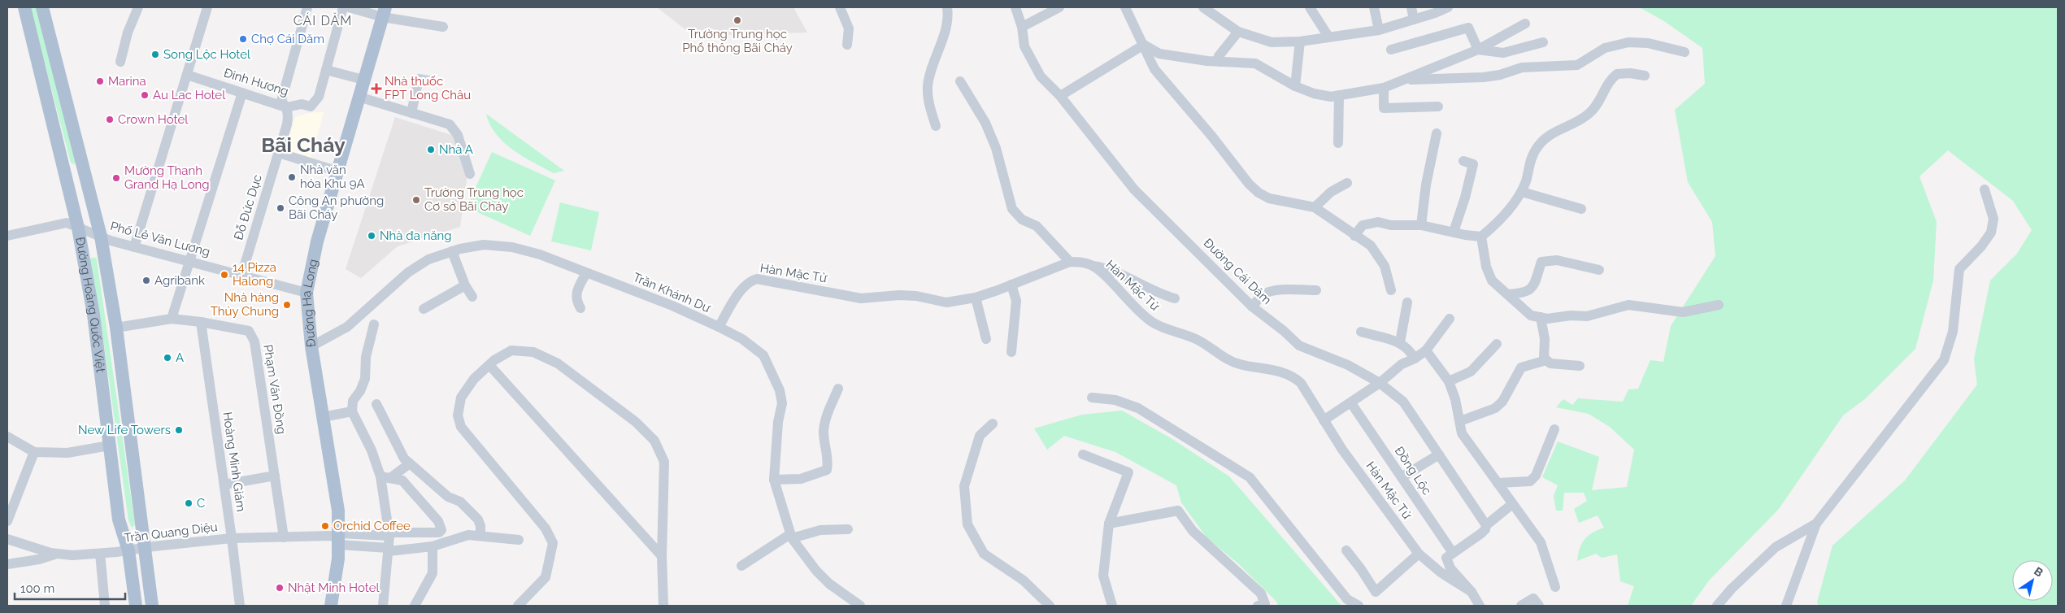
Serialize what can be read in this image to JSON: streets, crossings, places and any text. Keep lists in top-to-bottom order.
{
  "streets": {
    "main road": ["Đường Hạ Long", "Đường Hoàng Quốc Việt"],
    "street": [
      "Đỉnh Hương",
      "Đỗ Đức Dục",
      "Phố Lê Văn Lương",
      "Đường Cái Dăm",
      "Hàn Mặc Tử",
      "Trần Khánh Dư",
      "Phạm Văn Đồng",
      "Hoàng Minh Giám",
      "Đồng Lộc",
      "Trần Quang Diệu"
    ]
  },
  "crossings": [
    ["Đỉnh Hương", "Đỗ Đức Dục"],
    ["Đỗ Đức Dục", "Phố Lê Văn Lương"],
    ["Phố Lê Văn Lương", "Đường Hạ Long"],
    ["Phố Lê Văn Lương", "Đường Hoàng Quốc Việt"],
    ["Hàn Mặc Tử", "Trần Khánh Dư"],
    ["Trần Khánh Dư", "Đường Hạ Long"],
    ["Đường Hạ Long", "Trần Quang Diệu"],
    ["Đường Hoàng Quốc Việt", "Phạm Văn Đồng"],
    ["Đường Hoàng Quốc Việt", "Trần Quang Diệu"],
    ["Phạm Văn Đồng", "Hoàng Minh Giám"],
    ["Phạm Văn Đồng", "Trần Quang Diệu"],
    ["Hoàng Minh Giám", "Trần Quang Diệu"]
  ],
  "districts": ["CÁI DĂM", "Bãi Cháy"],
  "places": {
    "other": [
      "Trường Trung học Phổ thông Bãi Cháy",
      "Chợ Cái Dăm",
      "Song Lộc Hotel",
      "Marina",
      "Au Lac Hotel",
      "Crown Hotel",
      "Nhà A",
      "Nhà văn hóa Khu 9A",
      "Mường Thanh Grand Hạ Long",
      "Trường Trung học Cơ sở Bãi Cháy",
      "Công An phường Bãi Cháy",
      "Nhà đa năng",
      "14 Pizza Halong",
      "Agribank",
      "Nhà hàng Thủy Chung",
      "A",
      "New Life Towers",
      "C",
      "Orchid Coffee",
      "Nhật Minh Hotel"
    ],
    "health": ["Nhà thuốc FPT Long Châu"]
  },
  "scale_bar": "100 m",
  "north": "top right"
}
